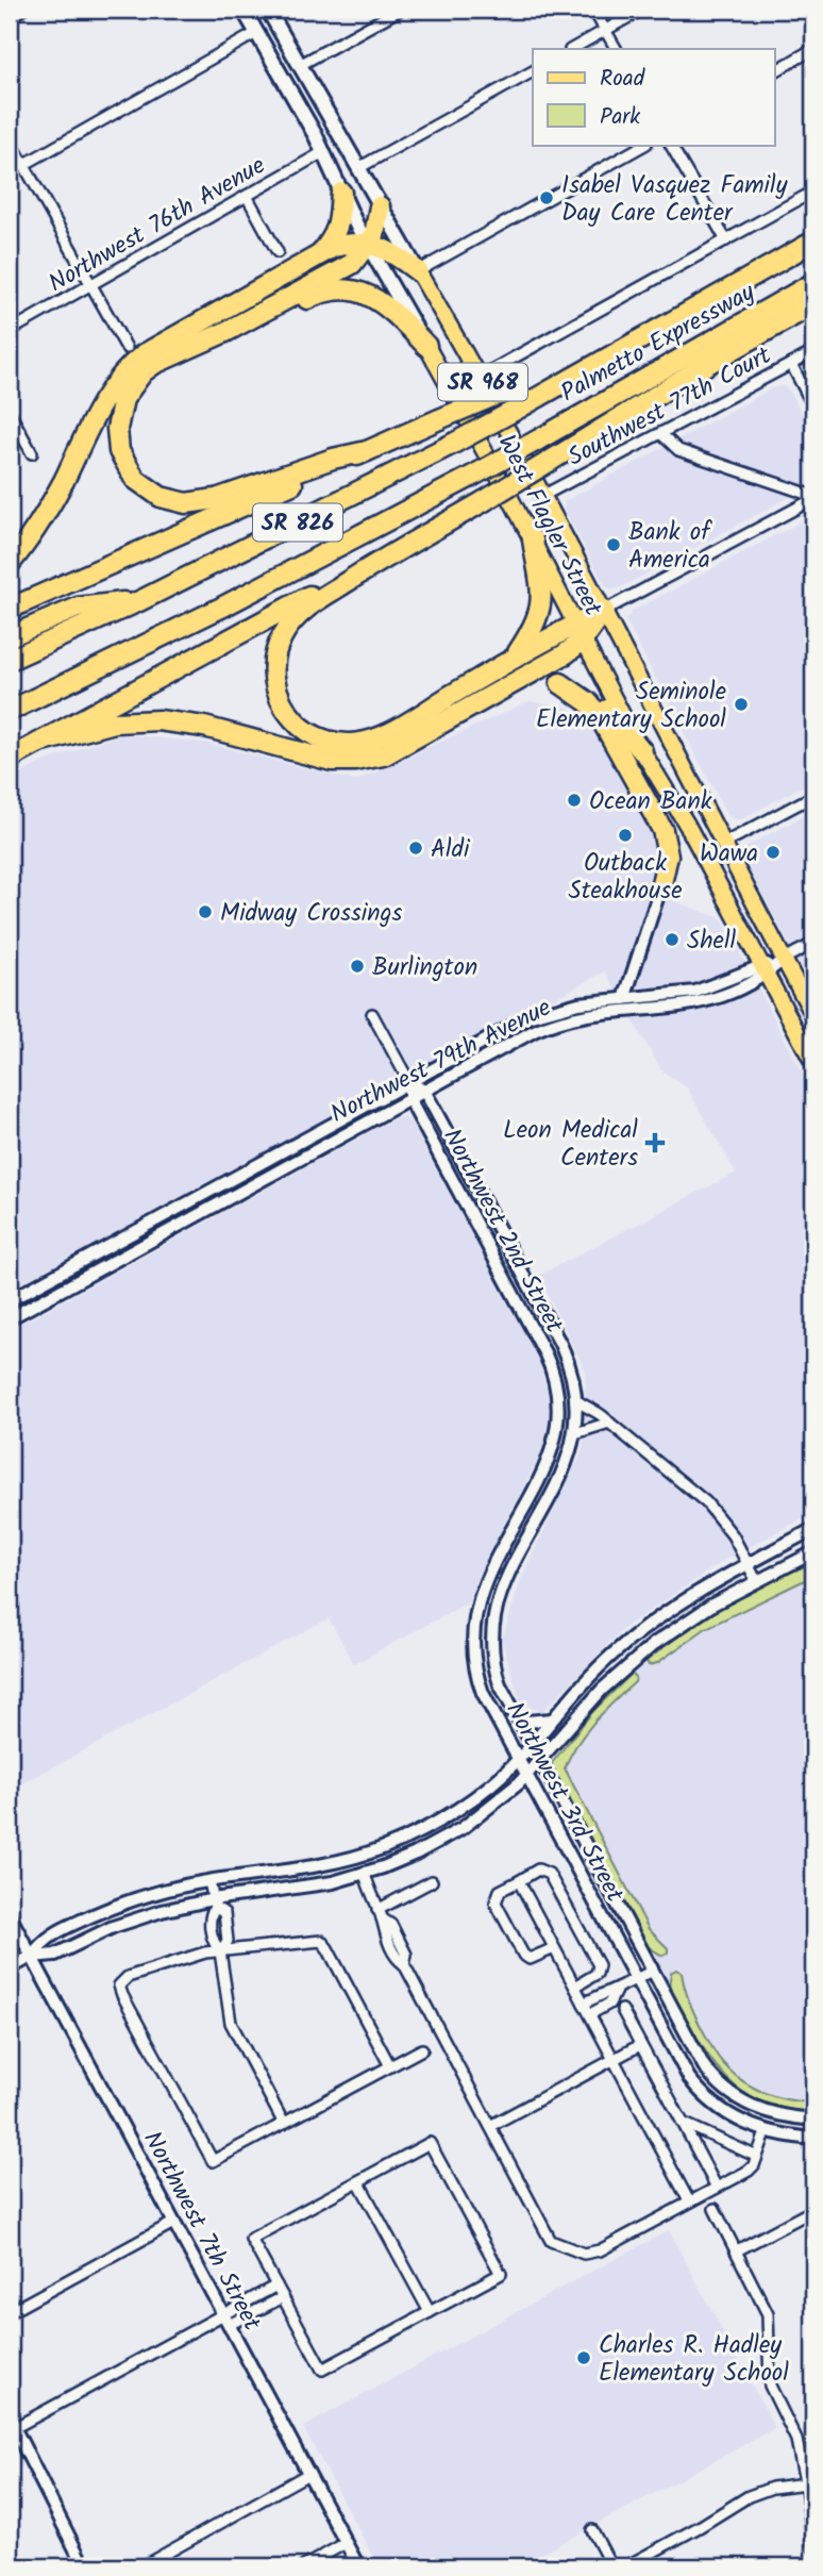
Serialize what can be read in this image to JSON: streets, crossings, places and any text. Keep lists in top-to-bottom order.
{
  "streets": {
    "highway": ["Palmetto Expressway", "SR 826"],
    "main road": ["SR 968", "West Flagler Street"],
    "street": [
      "Northwest 76th Avenue",
      "Southwest 77th Court",
      "Northwest 79th Avenue",
      "Northwest 2nd Street",
      "Northwest 3rd Street",
      "Northwest 7th Street"
    ]
  },
  "crossings": [
    ["Northwest 76th Avenue", "West Flagler Street"],
    ["Southwest 77th Court", "West Flagler Street"],
    ["West Flagler Street", "Northwest 79th Avenue"],
    ["Northwest 79th Avenue", "Northwest 2nd Street"],
    ["Northwest 2nd Street", "Northwest 3rd Street"]
  ],
  "places": {
    "other": [
      "Isabel Vasquez Family Day Care Center",
      "Bank of America",
      "Seminole Elementary School",
      "Ocean Bank",
      "Outback Steakhouse",
      "Aldi",
      "Wawa",
      "Midway Crossings",
      "Shell",
      "Burlington",
      "Charles R. Hadley Elementary School"
    ],
    "health": ["Leon Medical Centers"]
  },
  "legend": ["Road", "Park"]
}
